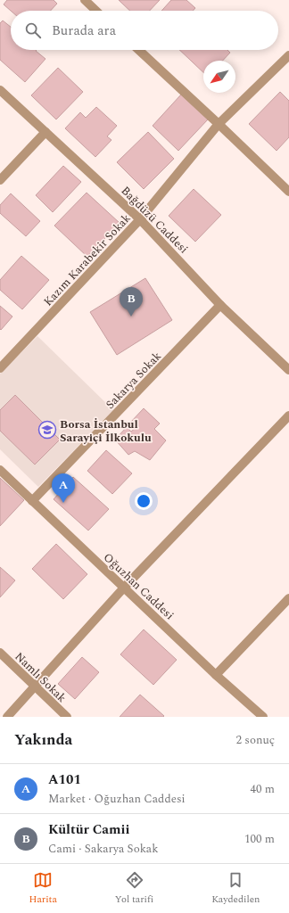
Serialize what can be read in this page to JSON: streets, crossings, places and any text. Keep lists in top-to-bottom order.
{
  "streets": {
    "street": [
      "Bağdüzü Caddesi",
      "Kazım Karabekir Sokak",
      "Sakarya Sokak",
      "Oğuzhan Caddesi",
      "Namlı Sokak"
    ]
  },
  "crossings": [
    ["Bağdüzü Caddesi", "Kazım Karabekir Sokak"],
    ["Bağdüzü Caddesi", "Sakarya Sokak"],
    ["Sakarya Sokak", "Oğuzhan Caddesi"]
  ],
  "places": {
    "school or university": ["Borsa İstanbul Sarayiçi İlkokulu"]
  },
  "north": "bottom left",
  "page": {
    "search": "Burada ara",
    "pins": ["B", "A"],
    "heading": ["Yakında", "2 sonuç"],
    "list": [
      {
        "mark": "A",
        "name": "A101",
        "note": "Market · Oğuzhan Caddesi",
        "value": "40 m"
      },
      {
        "mark": "B",
        "name": "Kültür Camii",
        "note": "Cami · Sakarya Sokak",
        "value": "100 m"
      }
    ],
    "nav": ["Harita", "Yol tarifi", "Kaydedilen"]
  }
}
